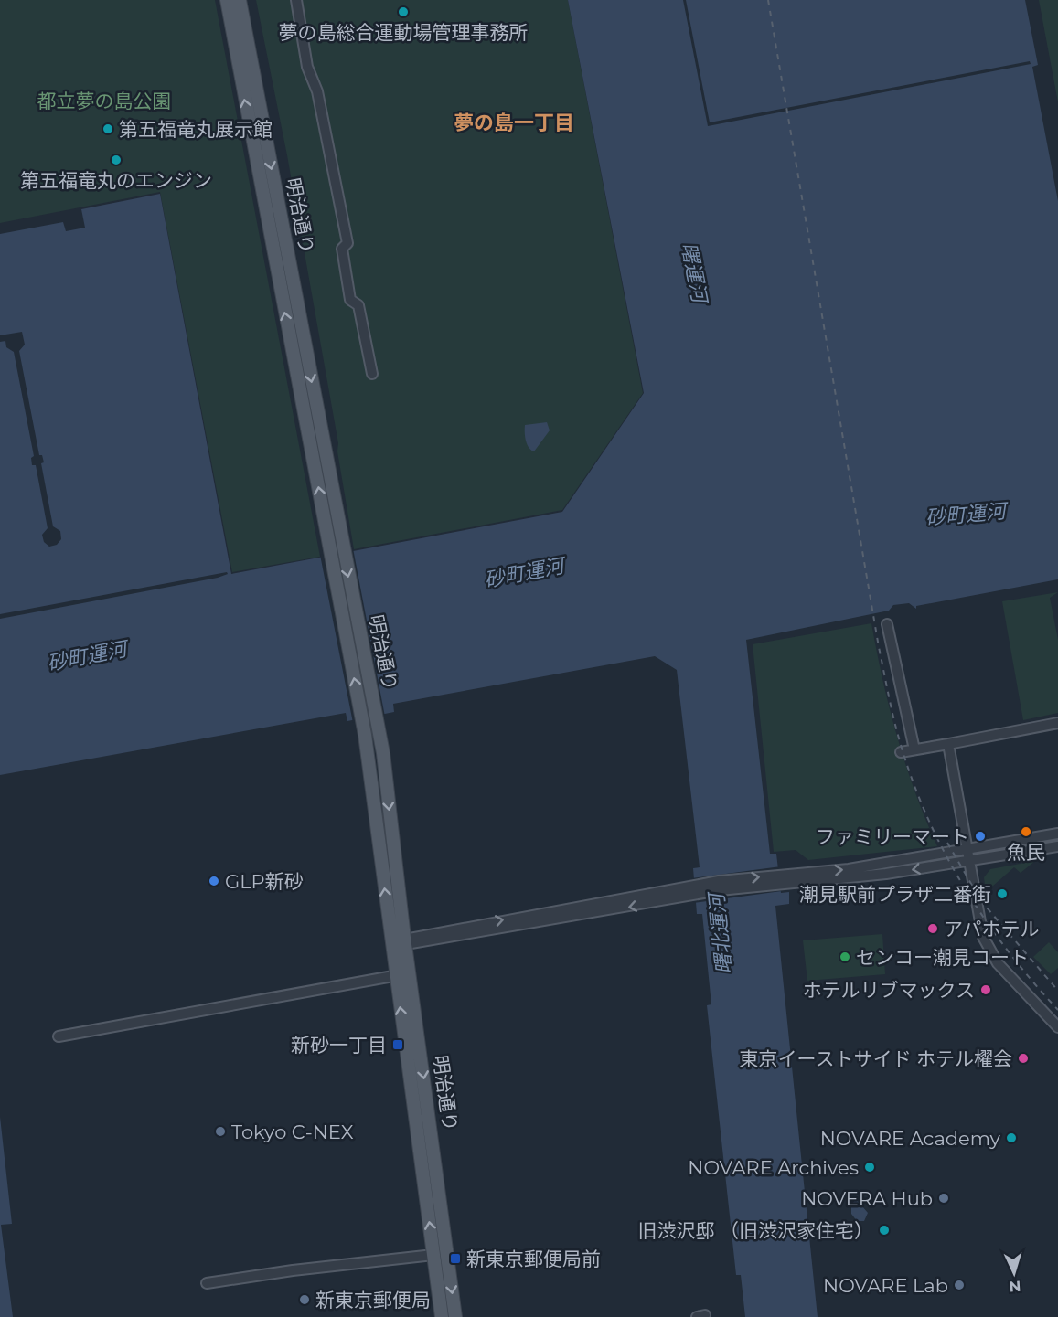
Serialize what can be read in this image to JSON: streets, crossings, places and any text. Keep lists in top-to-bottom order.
{
  "streets": {
    "main road": ["明治通り"]
  },
  "districts": ["夢の島一丁目"],
  "water": ["曙運河", "砂町運河", "曙北運河"],
  "parks": ["都立夢の島公園"],
  "places": {
    "other": [
      "夢の島総合運動場管理事務所",
      "第五福竜丸展示館",
      "第五福竜丸のエンジン",
      "魚民",
      "ファミリーマート",
      "GLP新砂",
      "潮見駅前プラザ二番街",
      "アパホテル",
      "センコー潮見コート",
      "ホテルリブマックス",
      "東京イーストサイド ホテル櫂会",
      "Tokyo C-NEX",
      "NOVARE Academy",
      "NOVARE Archives",
      "NOVERA Hub",
      "旧渋沢邸 （旧渋沢家住宅）",
      "NOVARE Lab",
      "新東京郵便局"
    ],
    "transit": ["新砂一丁目", "新東京郵便局前"]
  },
  "north": "bottom"
}
